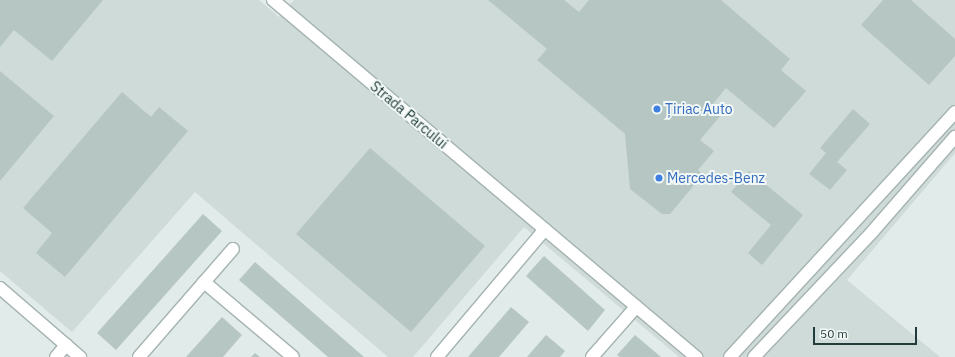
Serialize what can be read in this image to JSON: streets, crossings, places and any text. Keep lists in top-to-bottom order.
{
  "streets": {
    "street": ["Strada Parcului"]
  },
  "places": ["Țiriac Auto", "Mercedes-Benz"],
  "scale_bar": "50 m"
}
